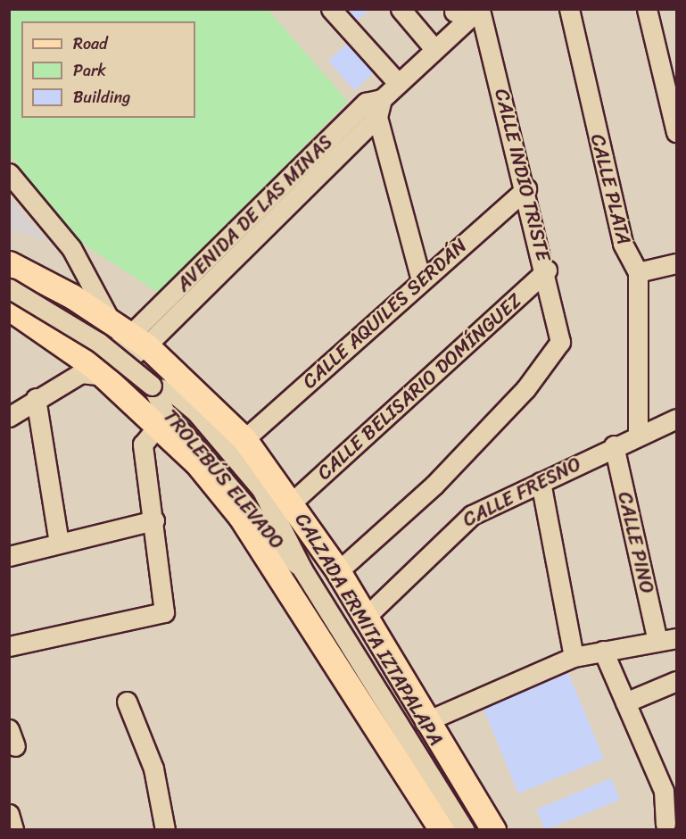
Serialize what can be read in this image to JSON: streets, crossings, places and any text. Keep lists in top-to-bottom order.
{
  "streets": {
    "main road": ["CALZADA ERMITA IZTAPALAPA"],
    "street": [
      "CALLE INDIO TRISTE",
      "CALLE PLATA",
      "AVENIDA DE LAS MINAS",
      "CALLE AQUILES SERDÁN",
      "CALLE BELISARIO DOMÍNGUEZ",
      "TROLEBÚS ELEVADO",
      "CALLE FRESNO",
      "CALLE PINO"
    ]
  },
  "crossings": [
    ["CALLE INDIO TRISTE", "AVENIDA DE LAS MINAS"],
    ["CALLE INDIO TRISTE", "CALLE AQUILES SERDÁN"],
    ["CALLE INDIO TRISTE", "CALLE BELISARIO DOMÍNGUEZ"],
    ["CALLE INDIO TRISTE", "CALZADA ERMITA IZTAPALAPA"],
    ["CALLE PLATA", "CALLE FRESNO"],
    ["AVENIDA DE LAS MINAS", "CALZADA ERMITA IZTAPALAPA"],
    ["CALLE AQUILES SERDÁN", "CALZADA ERMITA IZTAPALAPA"],
    ["CALLE BELISARIO DOMÍNGUEZ", "CALZADA ERMITA IZTAPALAPA"],
    ["CALLE FRESNO", "CALLE PINO"],
    ["CALLE FRESNO", "CALZADA ERMITA IZTAPALAPA"]
  ],
  "legend": ["Road", "Park", "Building"]
}
